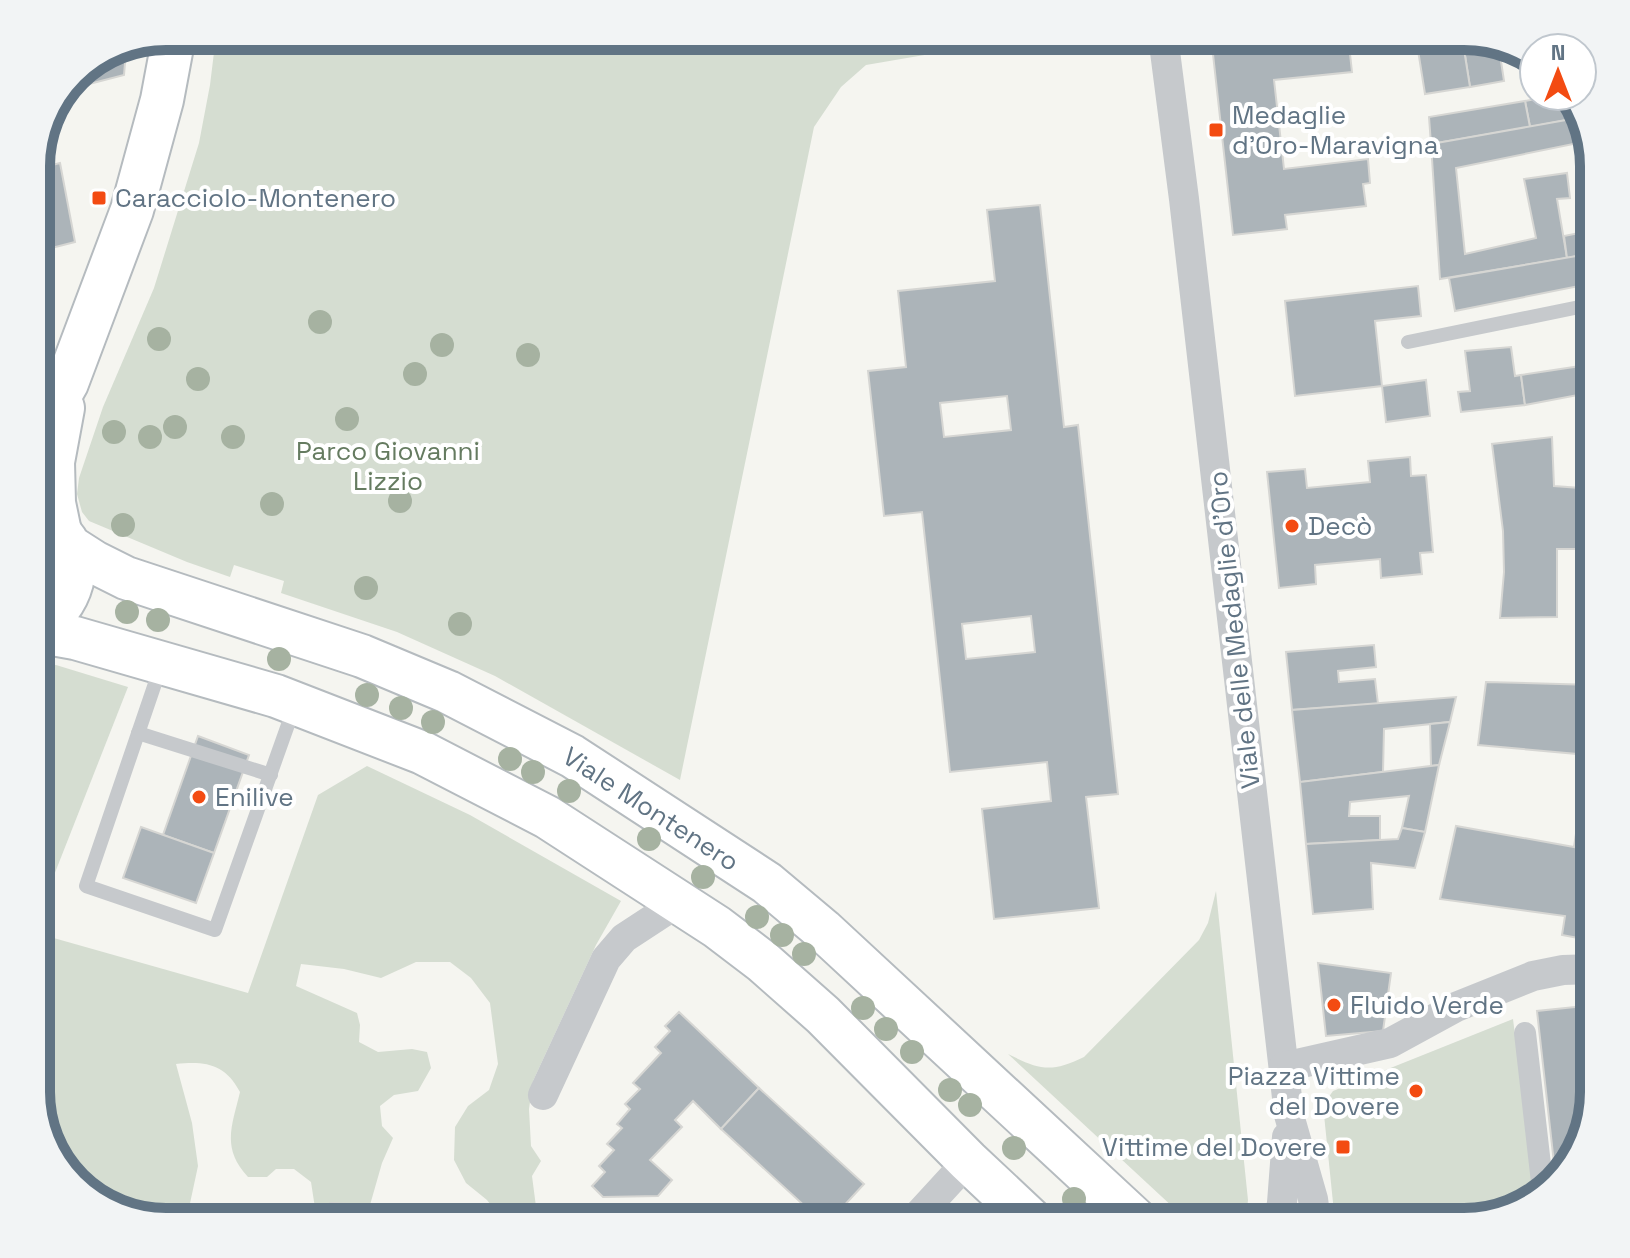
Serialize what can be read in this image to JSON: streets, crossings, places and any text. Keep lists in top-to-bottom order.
{
  "streets": {
    "main road": ["Viale Montenero"],
    "street": ["Viale delle Medaglie d'Oro"]
  },
  "parks": ["Parco Giovanni Lizzio"],
  "places": {
    "transit": ["Medaglie d'Oro-Maravigna", "Caracciolo-Montenero", "Vittime del Dovere"],
    "other": [
      "Decò",
      "Enilive",
      "Fluido Verde",
      "Piazza Vittime del Dovere"
    ]
  },
  "north": "top"
}
